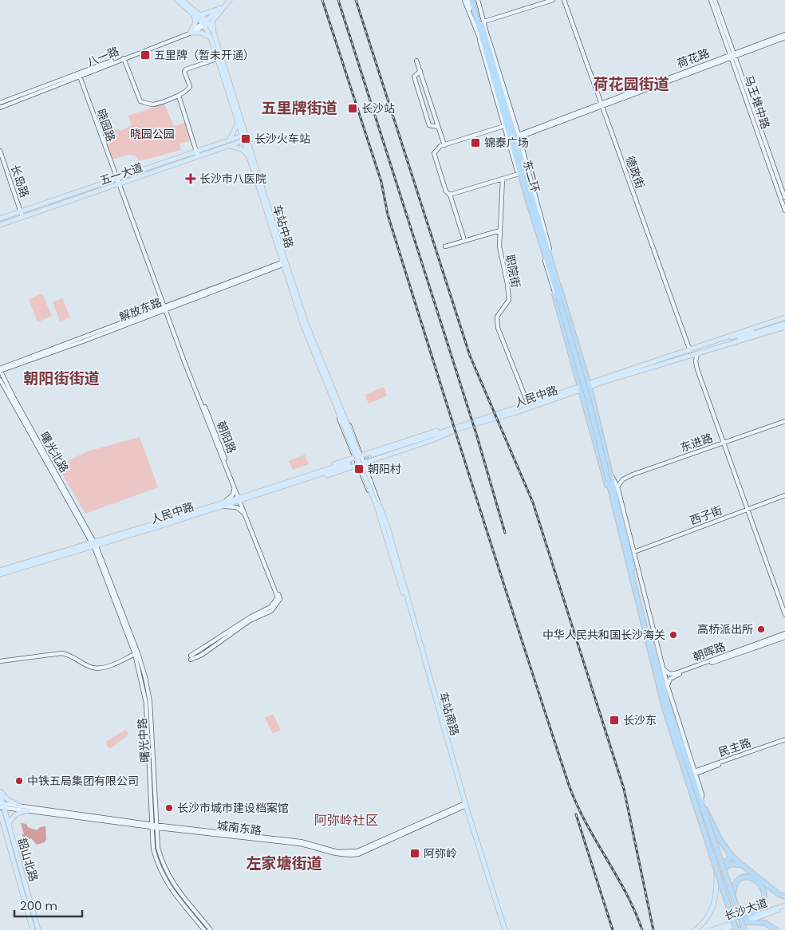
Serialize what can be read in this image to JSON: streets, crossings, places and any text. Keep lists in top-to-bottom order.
{
  "streets": {
    "highway": ["东二环"],
    "main road": [
      "五一大道",
      "车站中路",
      "人民中路",
      "车站南路",
      "韶山北路",
      "长沙大道"
    ],
    "street": [
      "八一路",
      "荷花路",
      "马王堆中路",
      "晓园路",
      "德政街",
      "长岛路",
      "职院街",
      "解放东路",
      "朝阳路",
      "东进路",
      "曙光北路",
      "西子街",
      "朝晖路",
      "曙光中路",
      "民主路",
      "城南东路"
    ]
  },
  "crossings": [
    ["八一路", "晓园路"],
    ["八一路", "车站中路"],
    ["荷花路", "马王堆中路"],
    ["荷花路", "德政街"],
    ["晓园路", "五一大道"],
    ["晓园路", "朝阳路"],
    ["德政街", "人民中路"],
    ["五一大道", "长岛路"],
    ["五一大道", "车站中路"],
    ["五一大道", "朝阳路"],
    ["车站中路", "解放东路"],
    ["车站中路", "车站南路"],
    ["职院街", "人民中路"],
    ["解放东路", "朝阳路"],
    ["解放东路", "曙光北路"],
    ["人民中路", "朝阳路"],
    ["人民中路", "曙光北路"],
    ["人民中路", "曙光中路"],
    ["曙光北路", "曙光中路"],
    ["车站南路", "城南东路"],
    ["曙光中路", "城南东路"],
    ["城南东路", "韶山北路"]
  ],
  "districts": [
    "荷花园街道",
    "五里牌街道",
    "朝阳街街道",
    "阿弥岭社区",
    "左家塘街道"
  ],
  "parks": ["晓园公园"],
  "places": {
    "transit": [
      "五里牌（暂未开通）",
      "长沙站",
      "长沙火车站",
      "锦泰广场",
      "朝阳村",
      "长沙东",
      "阿弥岭"
    ],
    "health": ["长沙市八医院"],
    "other": [
      "高桥派出所",
      "中华人民共和国长沙海关",
      "中铁五局集团有限公司",
      "长沙市城市建设档案馆"
    ]
  },
  "scale_bar": "200 m"
}
